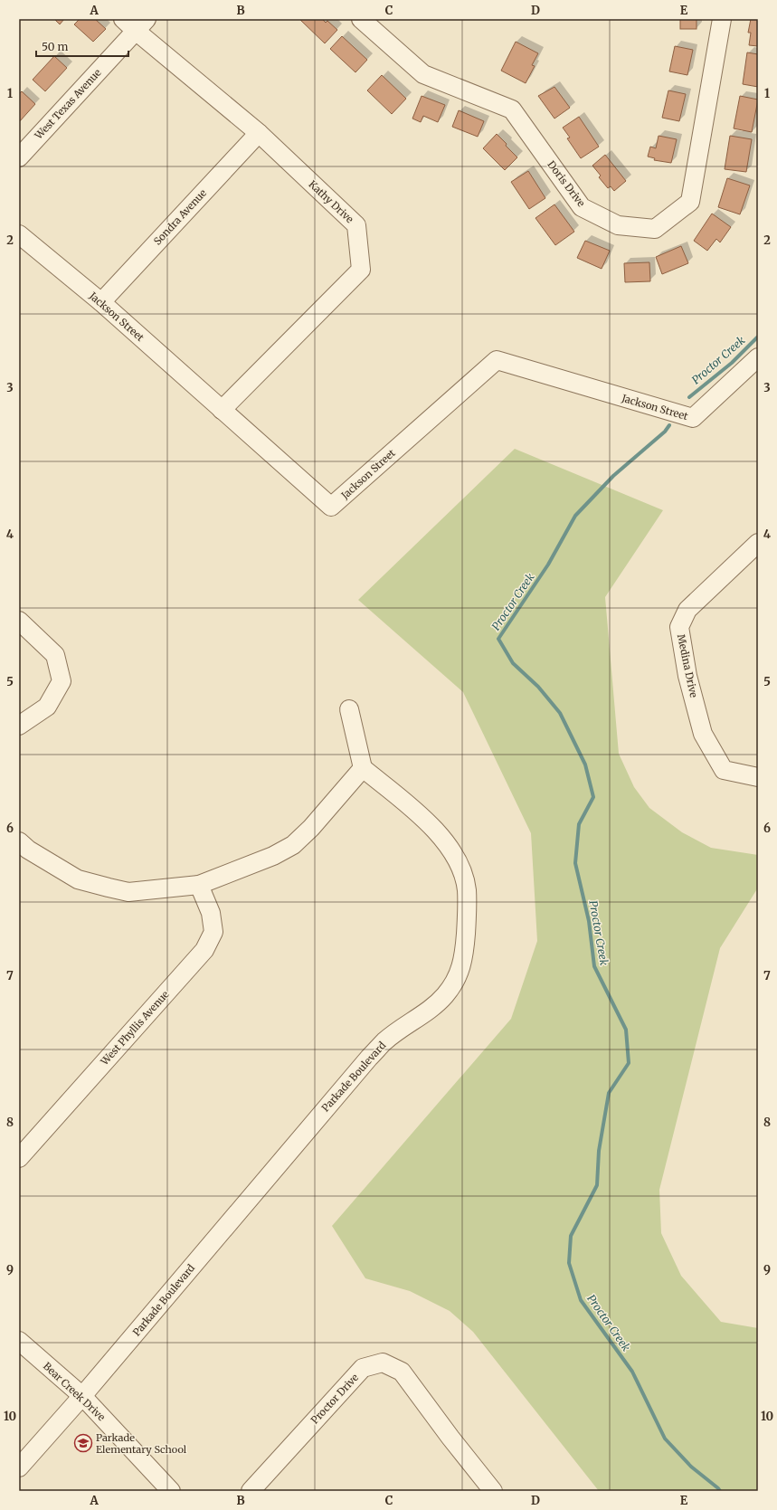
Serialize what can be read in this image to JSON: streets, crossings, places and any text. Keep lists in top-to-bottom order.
{
  "streets": {
    "street": [
      "West Texas Avenue",
      "Doris Drive",
      "Kathy Drive",
      "Sondra Avenue",
      "Jackson Street",
      "Medina Drive",
      "West Phyllis Avenue",
      "Parkade Boulevard",
      "Bear Creek Drive",
      "Proctor Drive"
    ]
  },
  "crossings": [
    ["West Texas Avenue", "Kathy Drive"],
    ["Kathy Drive", "Sondra Avenue"],
    ["Kathy Drive", "Jackson Street"],
    ["Sondra Avenue", "Jackson Street"],
    ["Parkade Boulevard", "Bear Creek Drive"]
  ],
  "water": ["Proctor Creek"],
  "places": {
    "school or university": ["Parkade Elementary School"]
  },
  "scale_bar": "50 m",
  "grid": {
    "columns": [
      "A",
      "B",
      "C",
      "D",
      "E"
    ],
    "rows": [
      "1",
      "2",
      "3",
      "4",
      "5",
      "6",
      "7",
      "8",
      "9",
      "10"
    ]
  }
}
